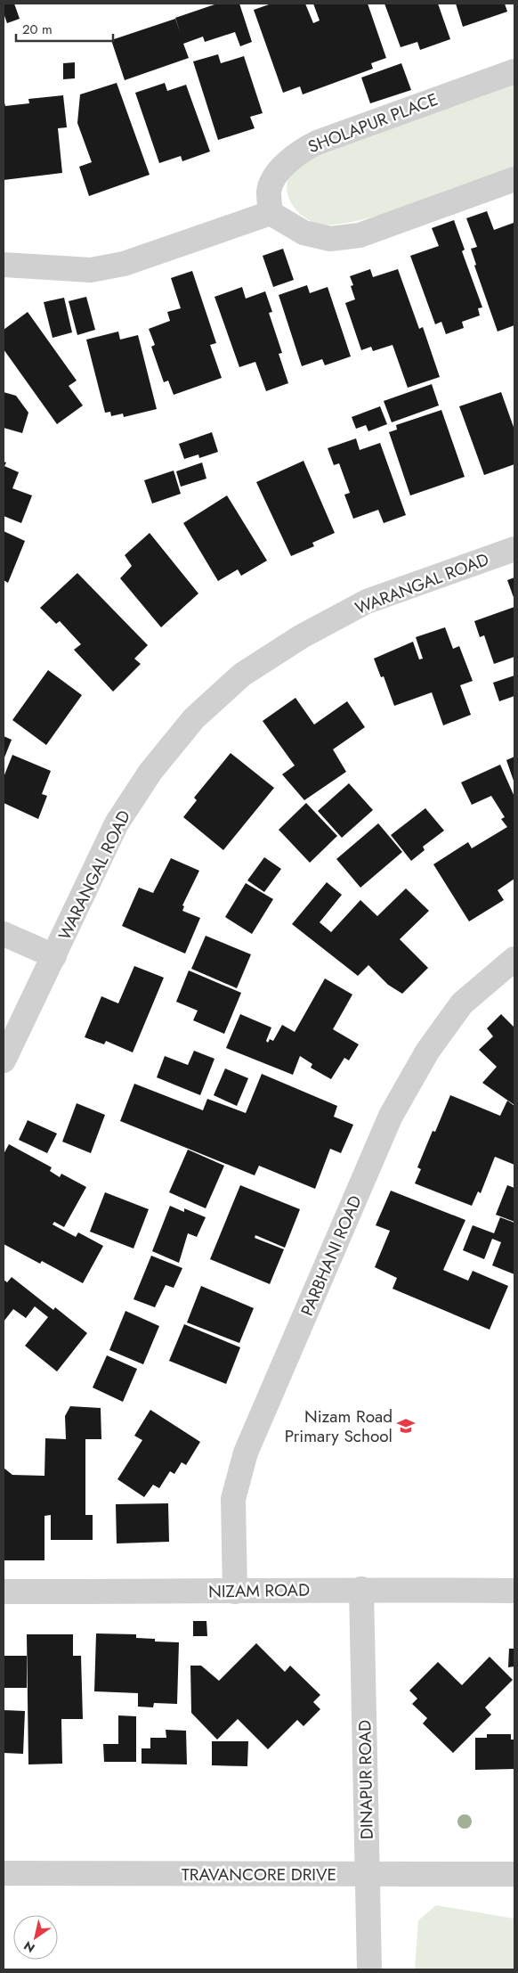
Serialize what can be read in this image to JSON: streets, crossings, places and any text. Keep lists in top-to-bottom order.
{
  "streets": {
    "street": [
      "SHOLAPUR PLACE",
      "WARANGAL ROAD",
      "PARBHANI ROAD",
      "NIZAM ROAD",
      "DINAPUR ROAD",
      "TRAVANCORE DRIVE"
    ]
  },
  "crossings": [
    ["PARBHANI ROAD", "NIZAM ROAD"],
    ["NIZAM ROAD", "DINAPUR ROAD"],
    ["DINAPUR ROAD", "TRAVANCORE DRIVE"]
  ],
  "places": {
    "school or university": ["Nizam Road Primary School"]
  },
  "scale_bar": "20 m",
  "north": "bottom left"
}
